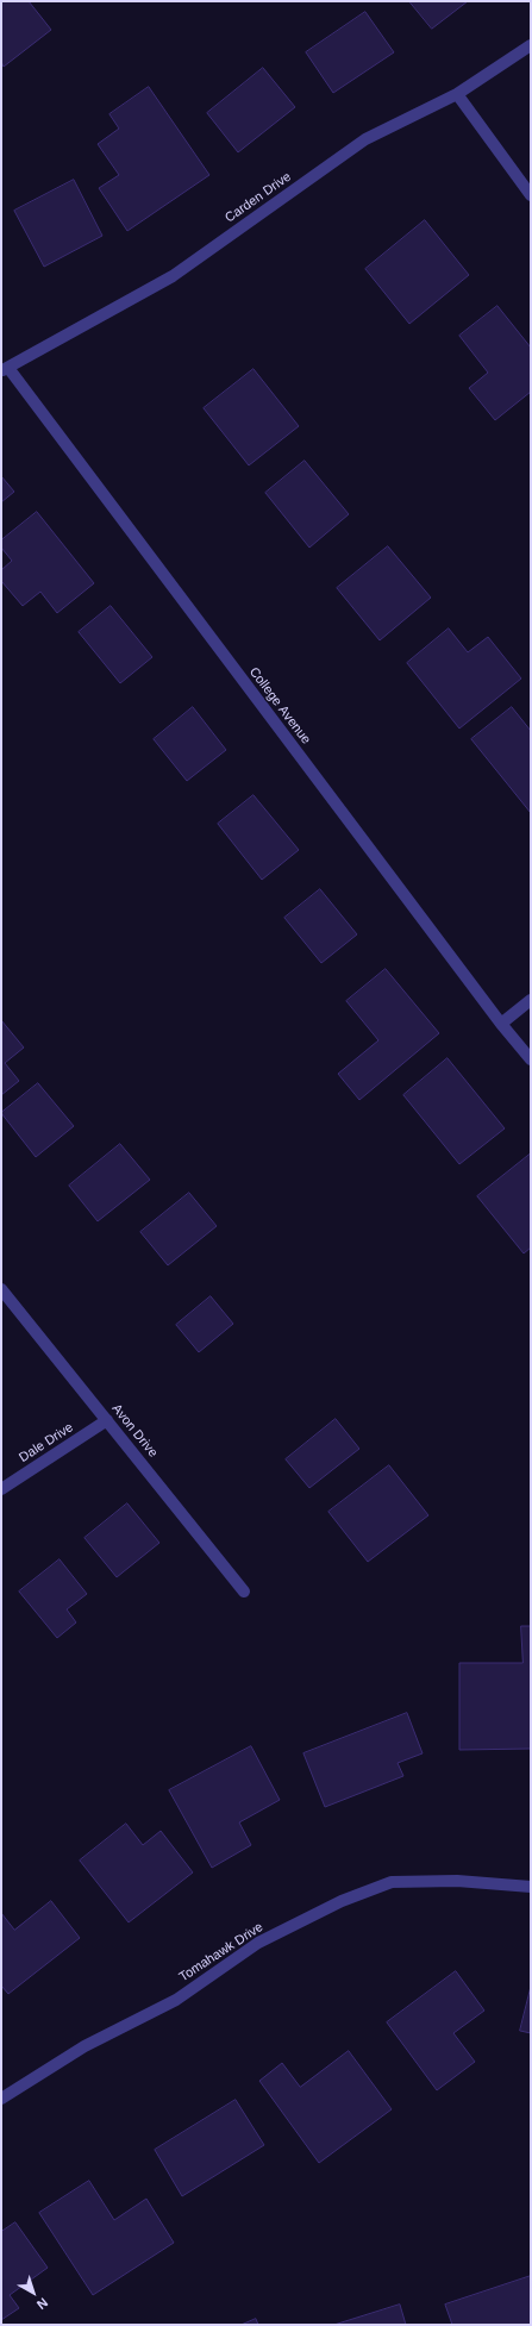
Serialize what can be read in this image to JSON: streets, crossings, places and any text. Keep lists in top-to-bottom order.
{
  "streets": {
    "street": [
      "Carden Drive",
      "College Avenue",
      "Avon Drive",
      "Dale Drive",
      "Tomahawk Drive"
    ]
  },
  "crossings": [
    ["Carden Drive", "College Avenue"],
    ["Avon Drive", "Dale Drive"]
  ],
  "north": "bottom right"
}
